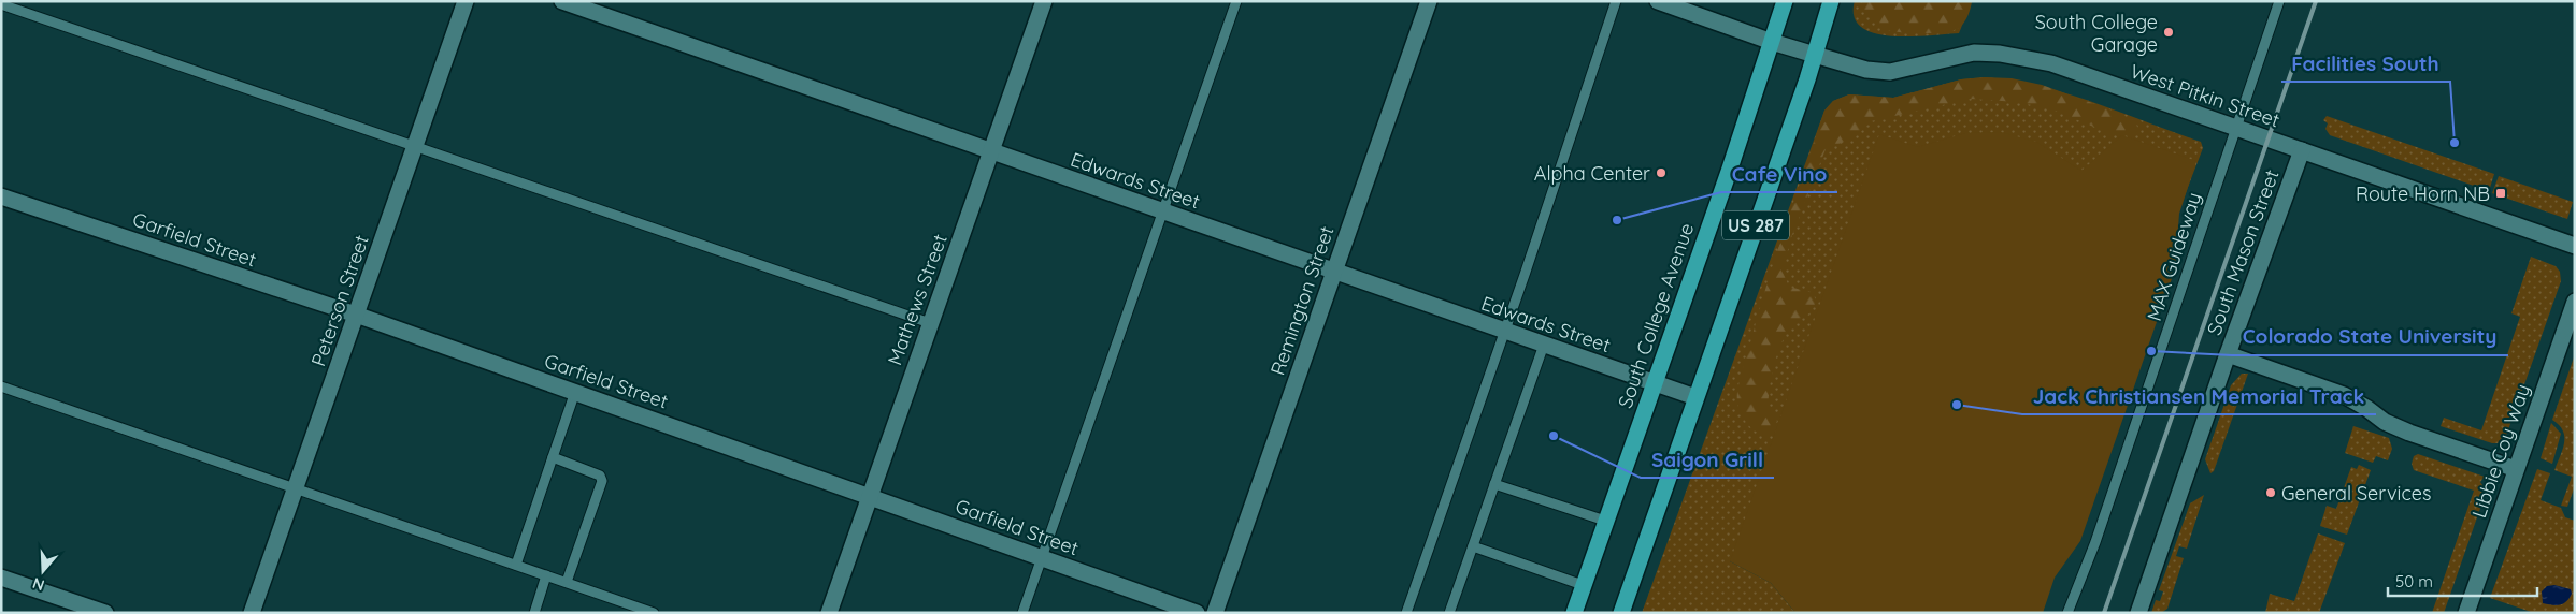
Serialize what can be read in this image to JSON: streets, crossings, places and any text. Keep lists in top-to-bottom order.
{
  "streets": {
    "highway": ["US 287", "South College Avenue"],
    "street": [
      "West Pitkin Street",
      "Edwards Street",
      "Garfield Street",
      "South Mason Street",
      "Mathews Street",
      "Peterson Street",
      "Remington Street",
      "Libbie Coy Way"
    ],
    "lane": ["MAX Guideway"]
  },
  "crossings": [
    ["West Pitkin Street", "US 287"],
    ["West Pitkin Street", "South Mason Street"],
    ["West Pitkin Street", "MAX Guideway"],
    ["West Pitkin Street", "South College Avenue"],
    ["Edwards Street", "US 287"],
    ["Edwards Street", "Mathews Street"],
    ["Edwards Street", "Remington Street"],
    ["Edwards Street", "South College Avenue"],
    ["Garfield Street", "Mathews Street"],
    ["Garfield Street", "Peterson Street"]
  ],
  "places": {
    "other": [
      "South College Garage",
      "Facilities South",
      "Alpha Center",
      "Cafe Vino",
      "Colorado State University",
      "Jack Christiansen Memorial Track",
      "Saigon Grill",
      "General Services"
    ],
    "transit": ["Route Horn NB"]
  },
  "scale_bar": "50 m",
  "north": "bottom"
}
